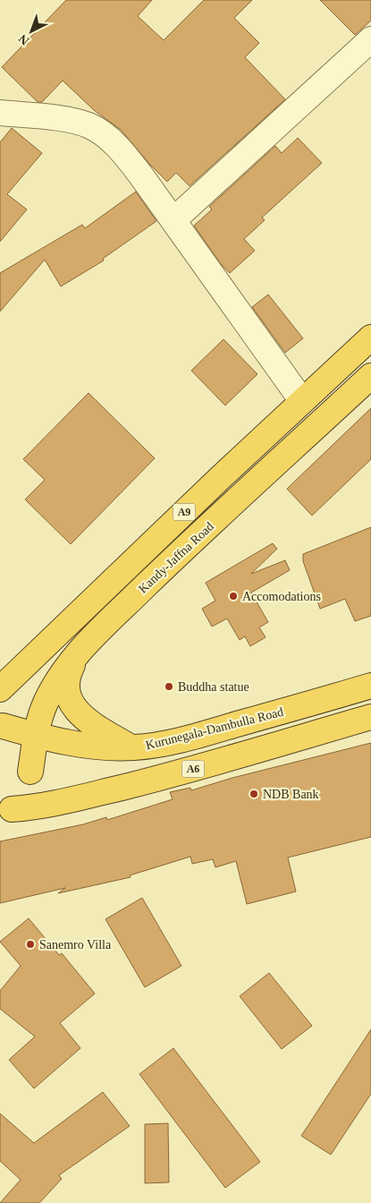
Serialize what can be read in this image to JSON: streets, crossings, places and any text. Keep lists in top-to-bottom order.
{
  "streets": {
    "highway": [
      "A9",
      "Kandy-Jaffna Road",
      "Kurunegala-Dambulla Road",
      "A6"
    ]
  },
  "crossings": [
    ["Kandy-Jaffna Road", "Kurunegala-Dambulla Road"],
    ["Kandy-Jaffna Road", "A6"]
  ],
  "places": [
    "Accomodations",
    "Buddha statue",
    "NDB Bank",
    "Sanemro Villa"
  ],
  "north": "bottom left"
}
